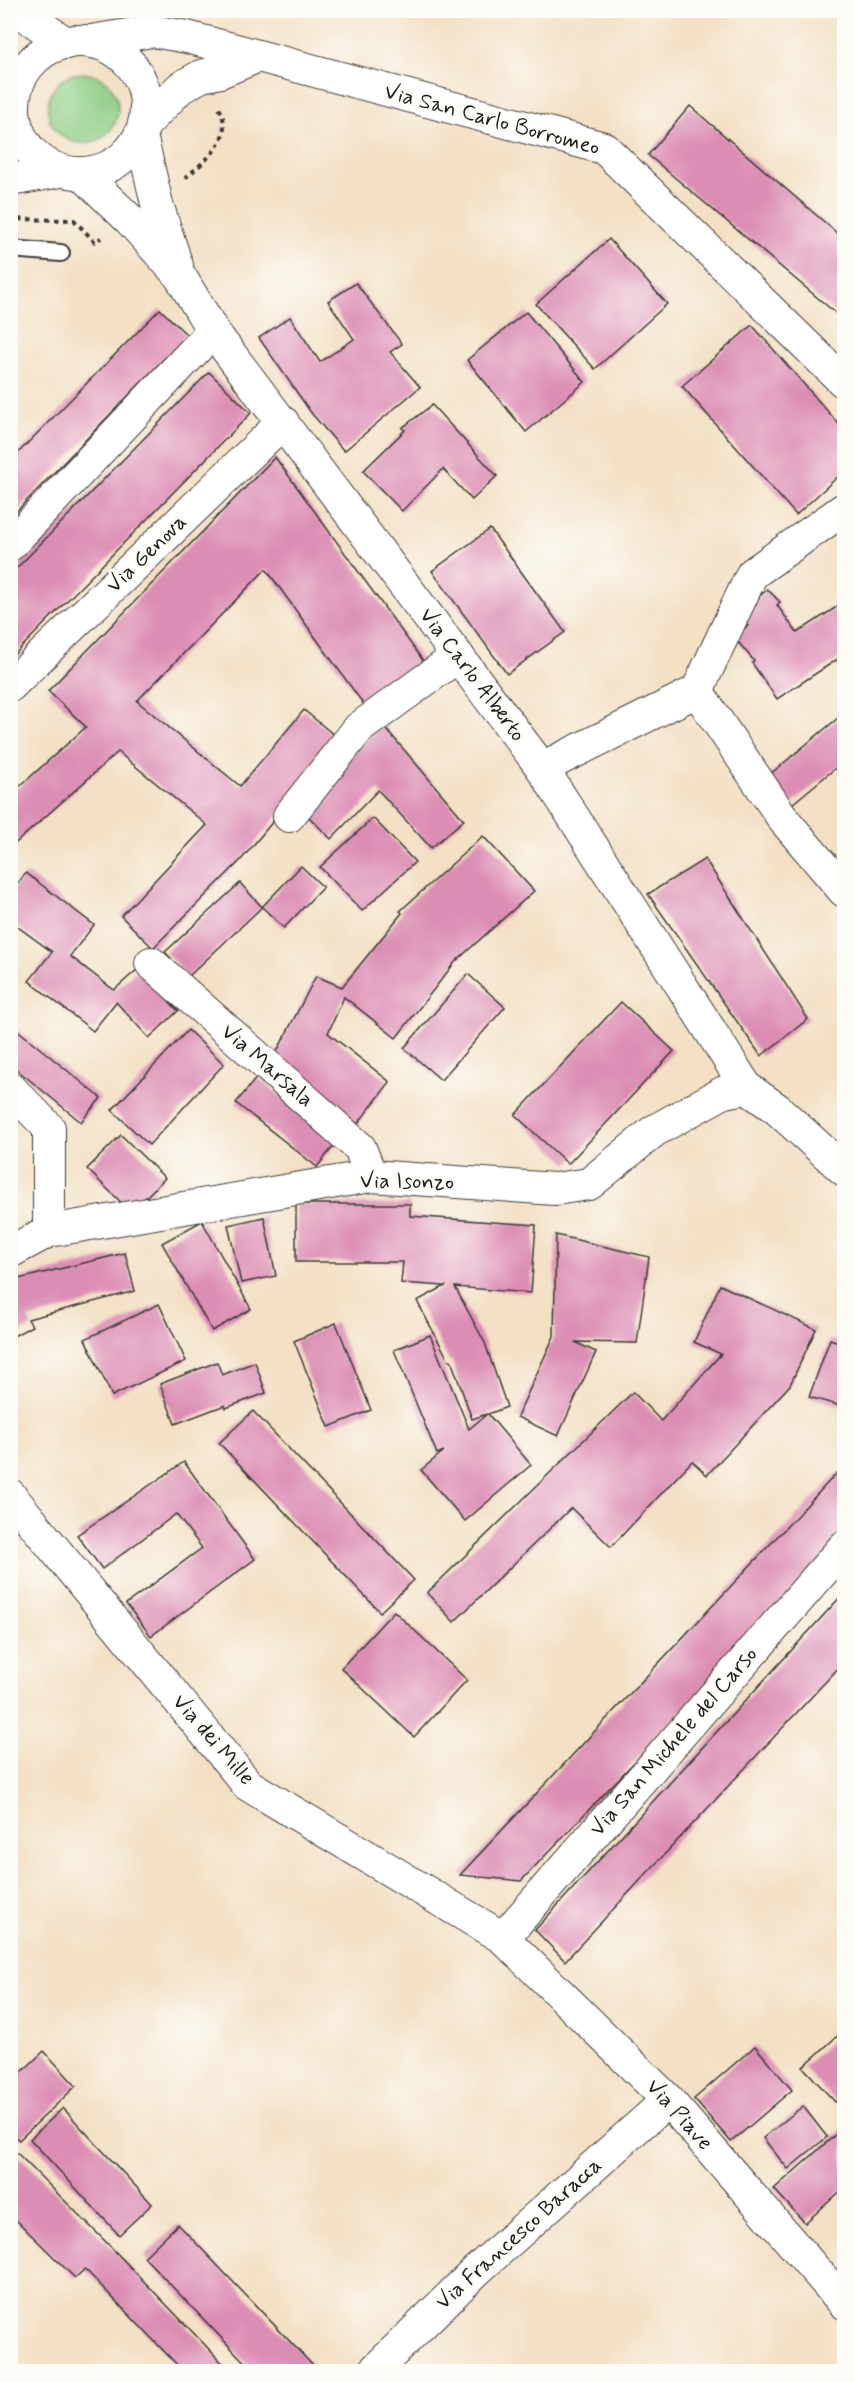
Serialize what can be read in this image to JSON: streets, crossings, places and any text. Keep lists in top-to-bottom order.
{
  "streets": {
    "street": [
      "Via San Carlo Borromeo",
      "Via Genova",
      "Via Carlo Alberto",
      "Via Marsala",
      "Via Isonzo",
      "Via dei Mille",
      "Via San Michele del Carso",
      "Via Piave",
      "Via Francesco Baracca"
    ]
  },
  "crossings": [
    ["Via San Carlo Borromeo", "Via Carlo Alberto"],
    ["Via Genova", "Via Carlo Alberto"],
    ["Via Carlo Alberto", "Via Isonzo"],
    ["Via Marsala", "Via Isonzo"],
    ["Via dei Mille", "Via San Michele del Carso"],
    ["Via dei Mille", "Via Piave"],
    ["Via San Michele del Carso", "Via Piave"],
    ["Via Piave", "Via Francesco Baracca"]
  ]
}
